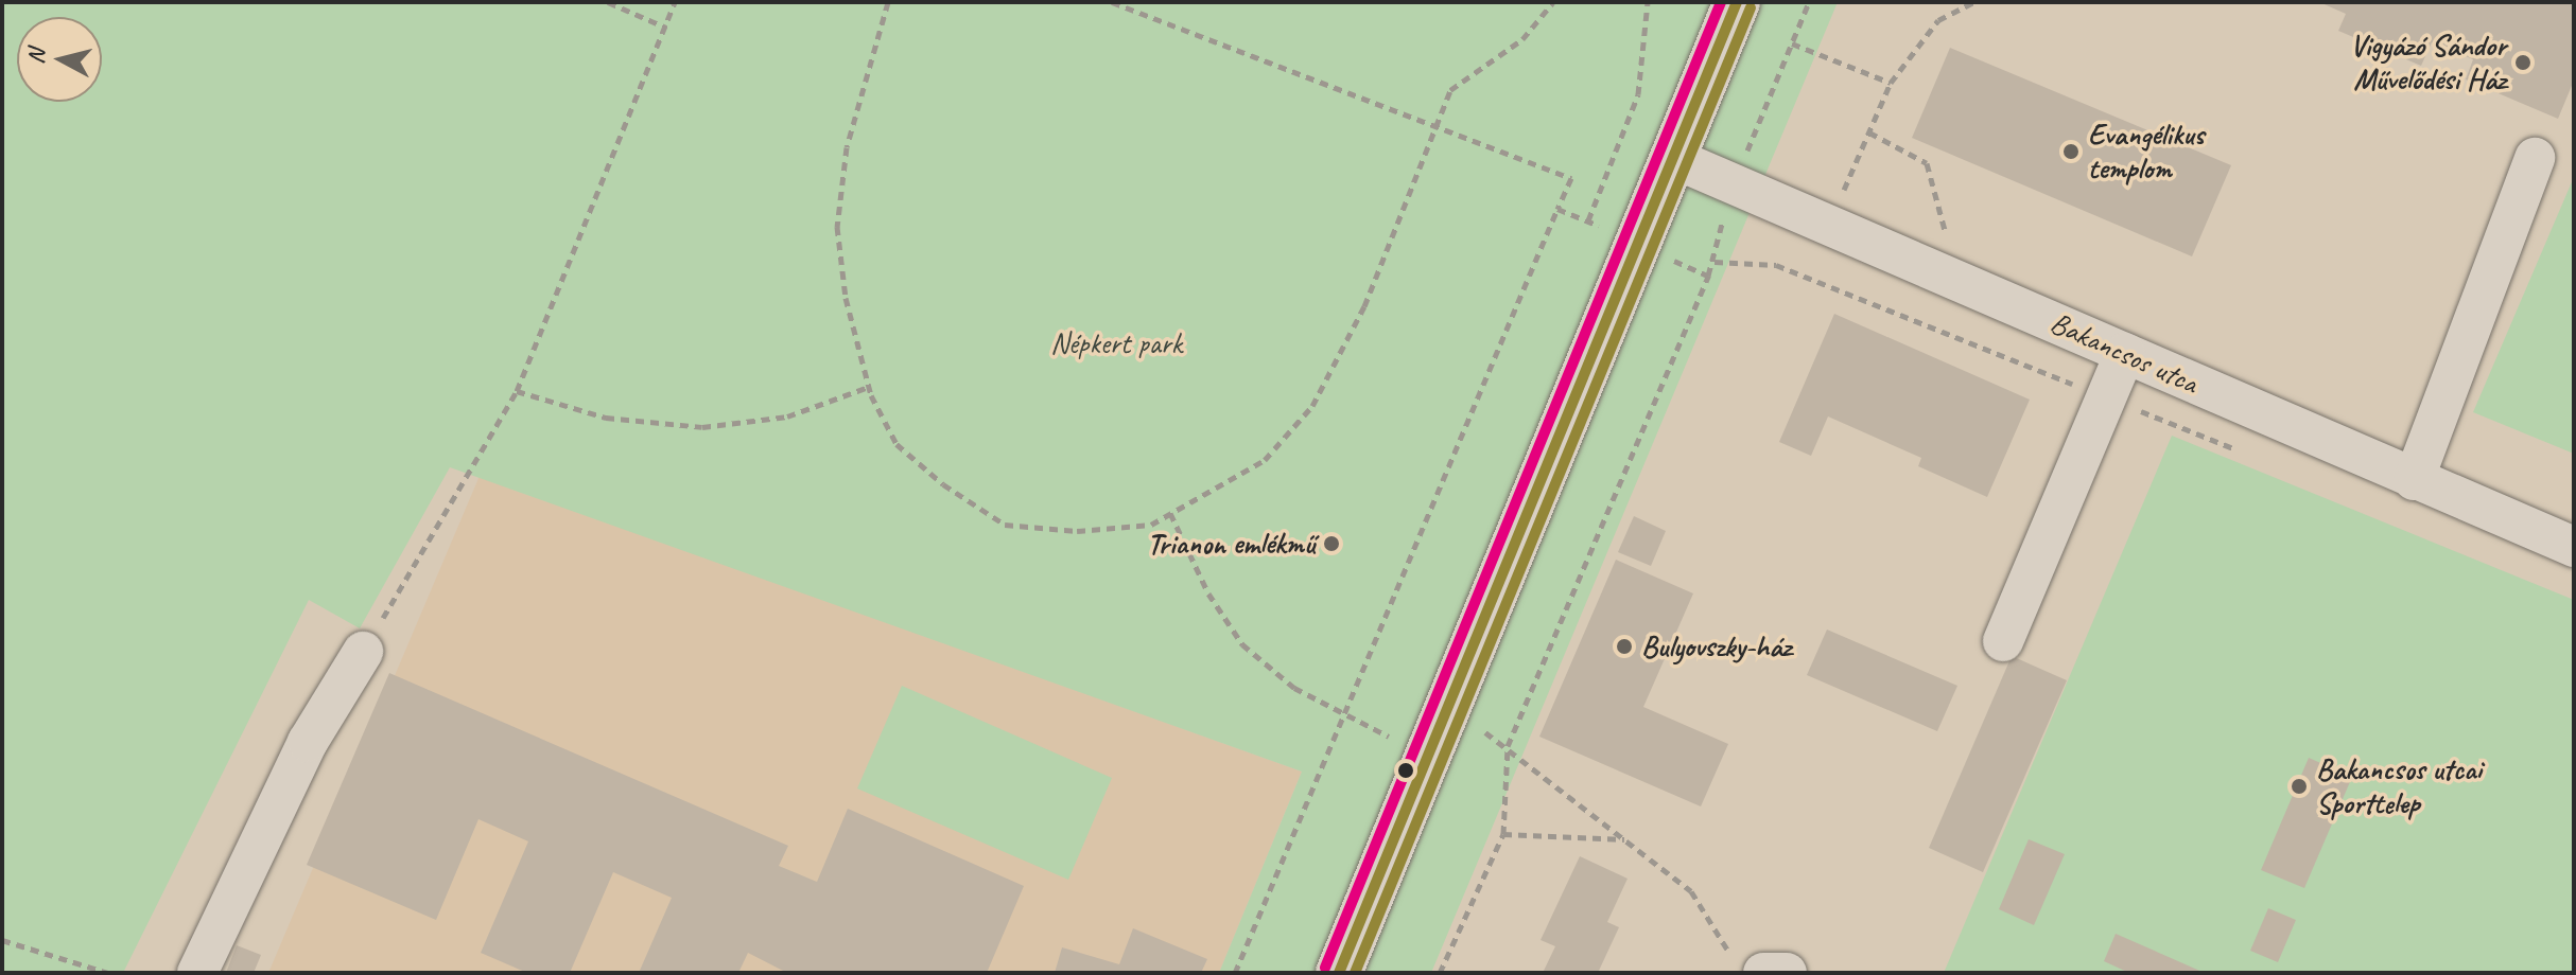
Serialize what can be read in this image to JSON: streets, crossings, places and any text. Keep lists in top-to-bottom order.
{
  "streets": {
    "street": ["Bakancsos utca"]
  },
  "parks": ["Népkert park"],
  "places": [
    "Vigyázó Sándor Művelődési Ház",
    "Evangélikus templom",
    "Trianon emlékmű",
    "Bulyovszky-ház",
    "Bakancsos utcai Sporttelep"
  ],
  "north": "left"
}
